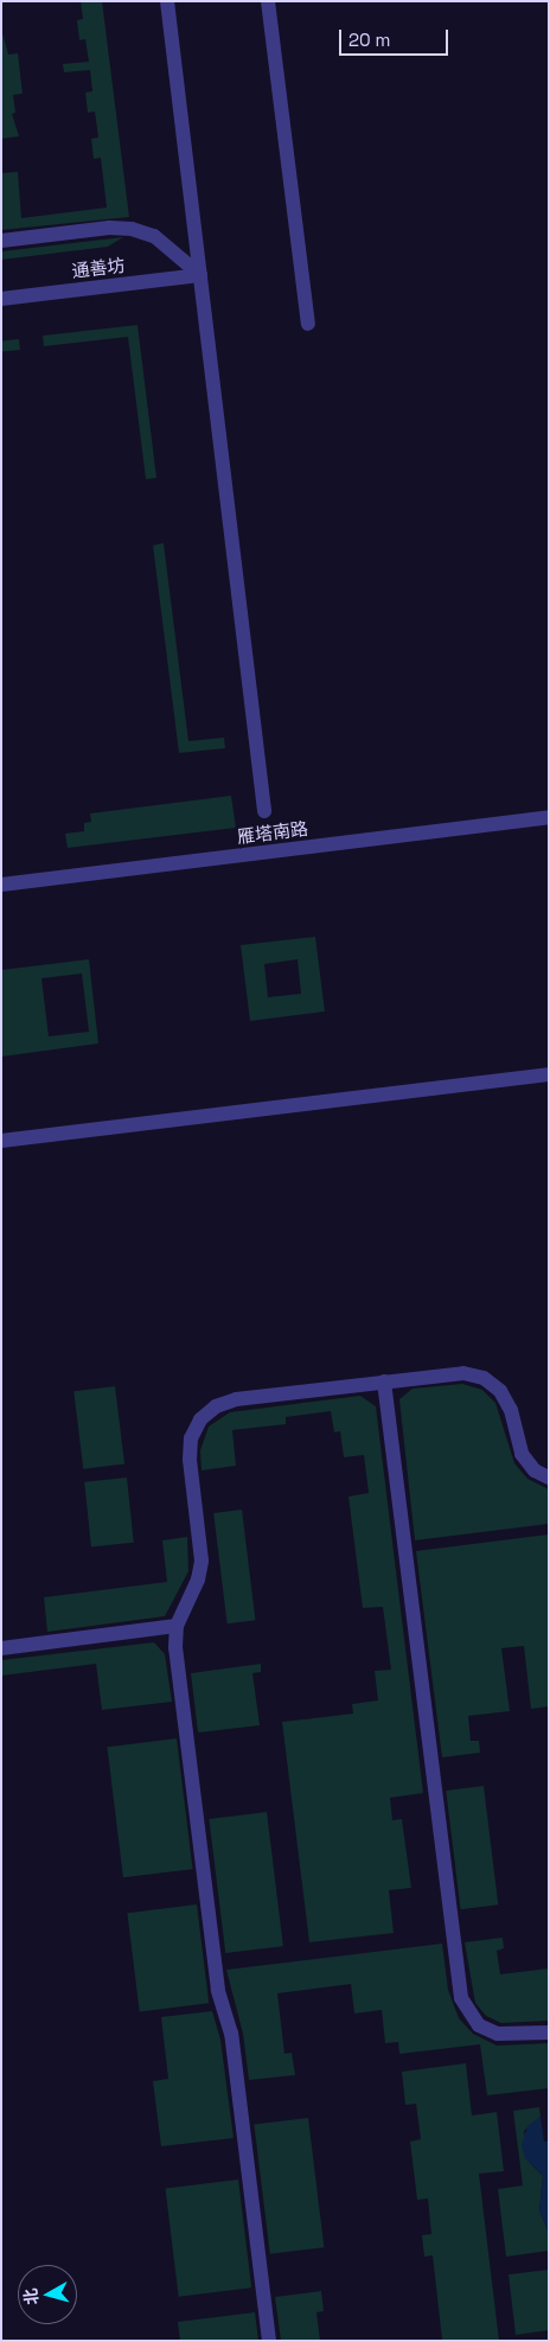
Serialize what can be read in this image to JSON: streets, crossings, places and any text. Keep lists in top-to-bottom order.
{
  "streets": {
    "street": ["通善坊", "雁塔南路"]
  },
  "scale_bar": "20 m",
  "north": "left"
}
